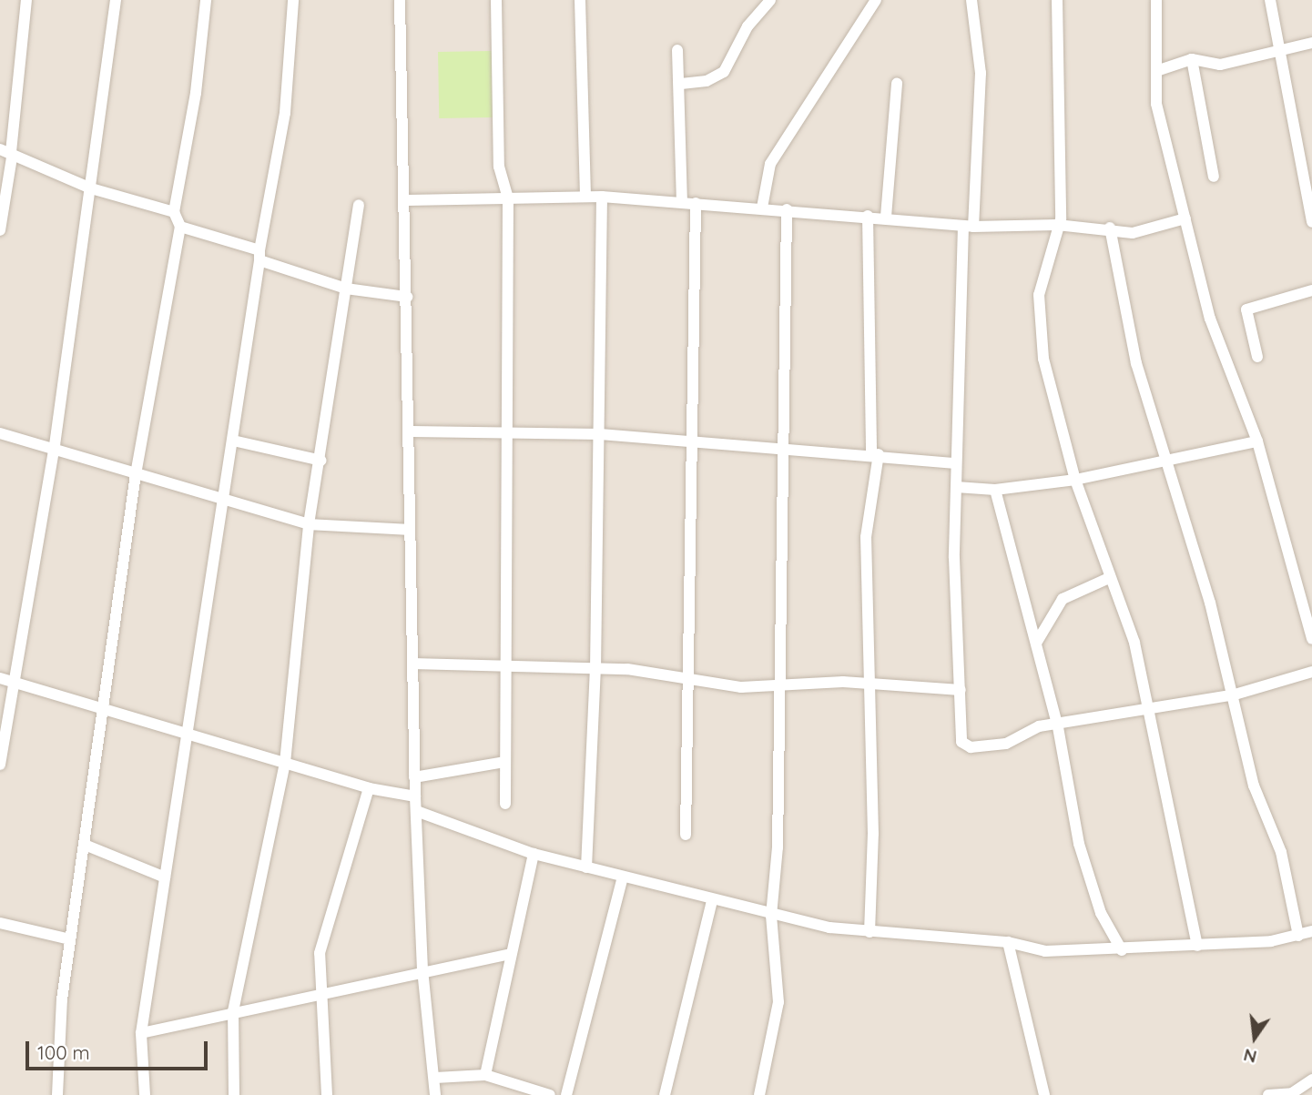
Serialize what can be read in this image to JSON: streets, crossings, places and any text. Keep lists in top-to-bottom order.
{
  "scale_bar": "100 m",
  "north": "bottom"
}
